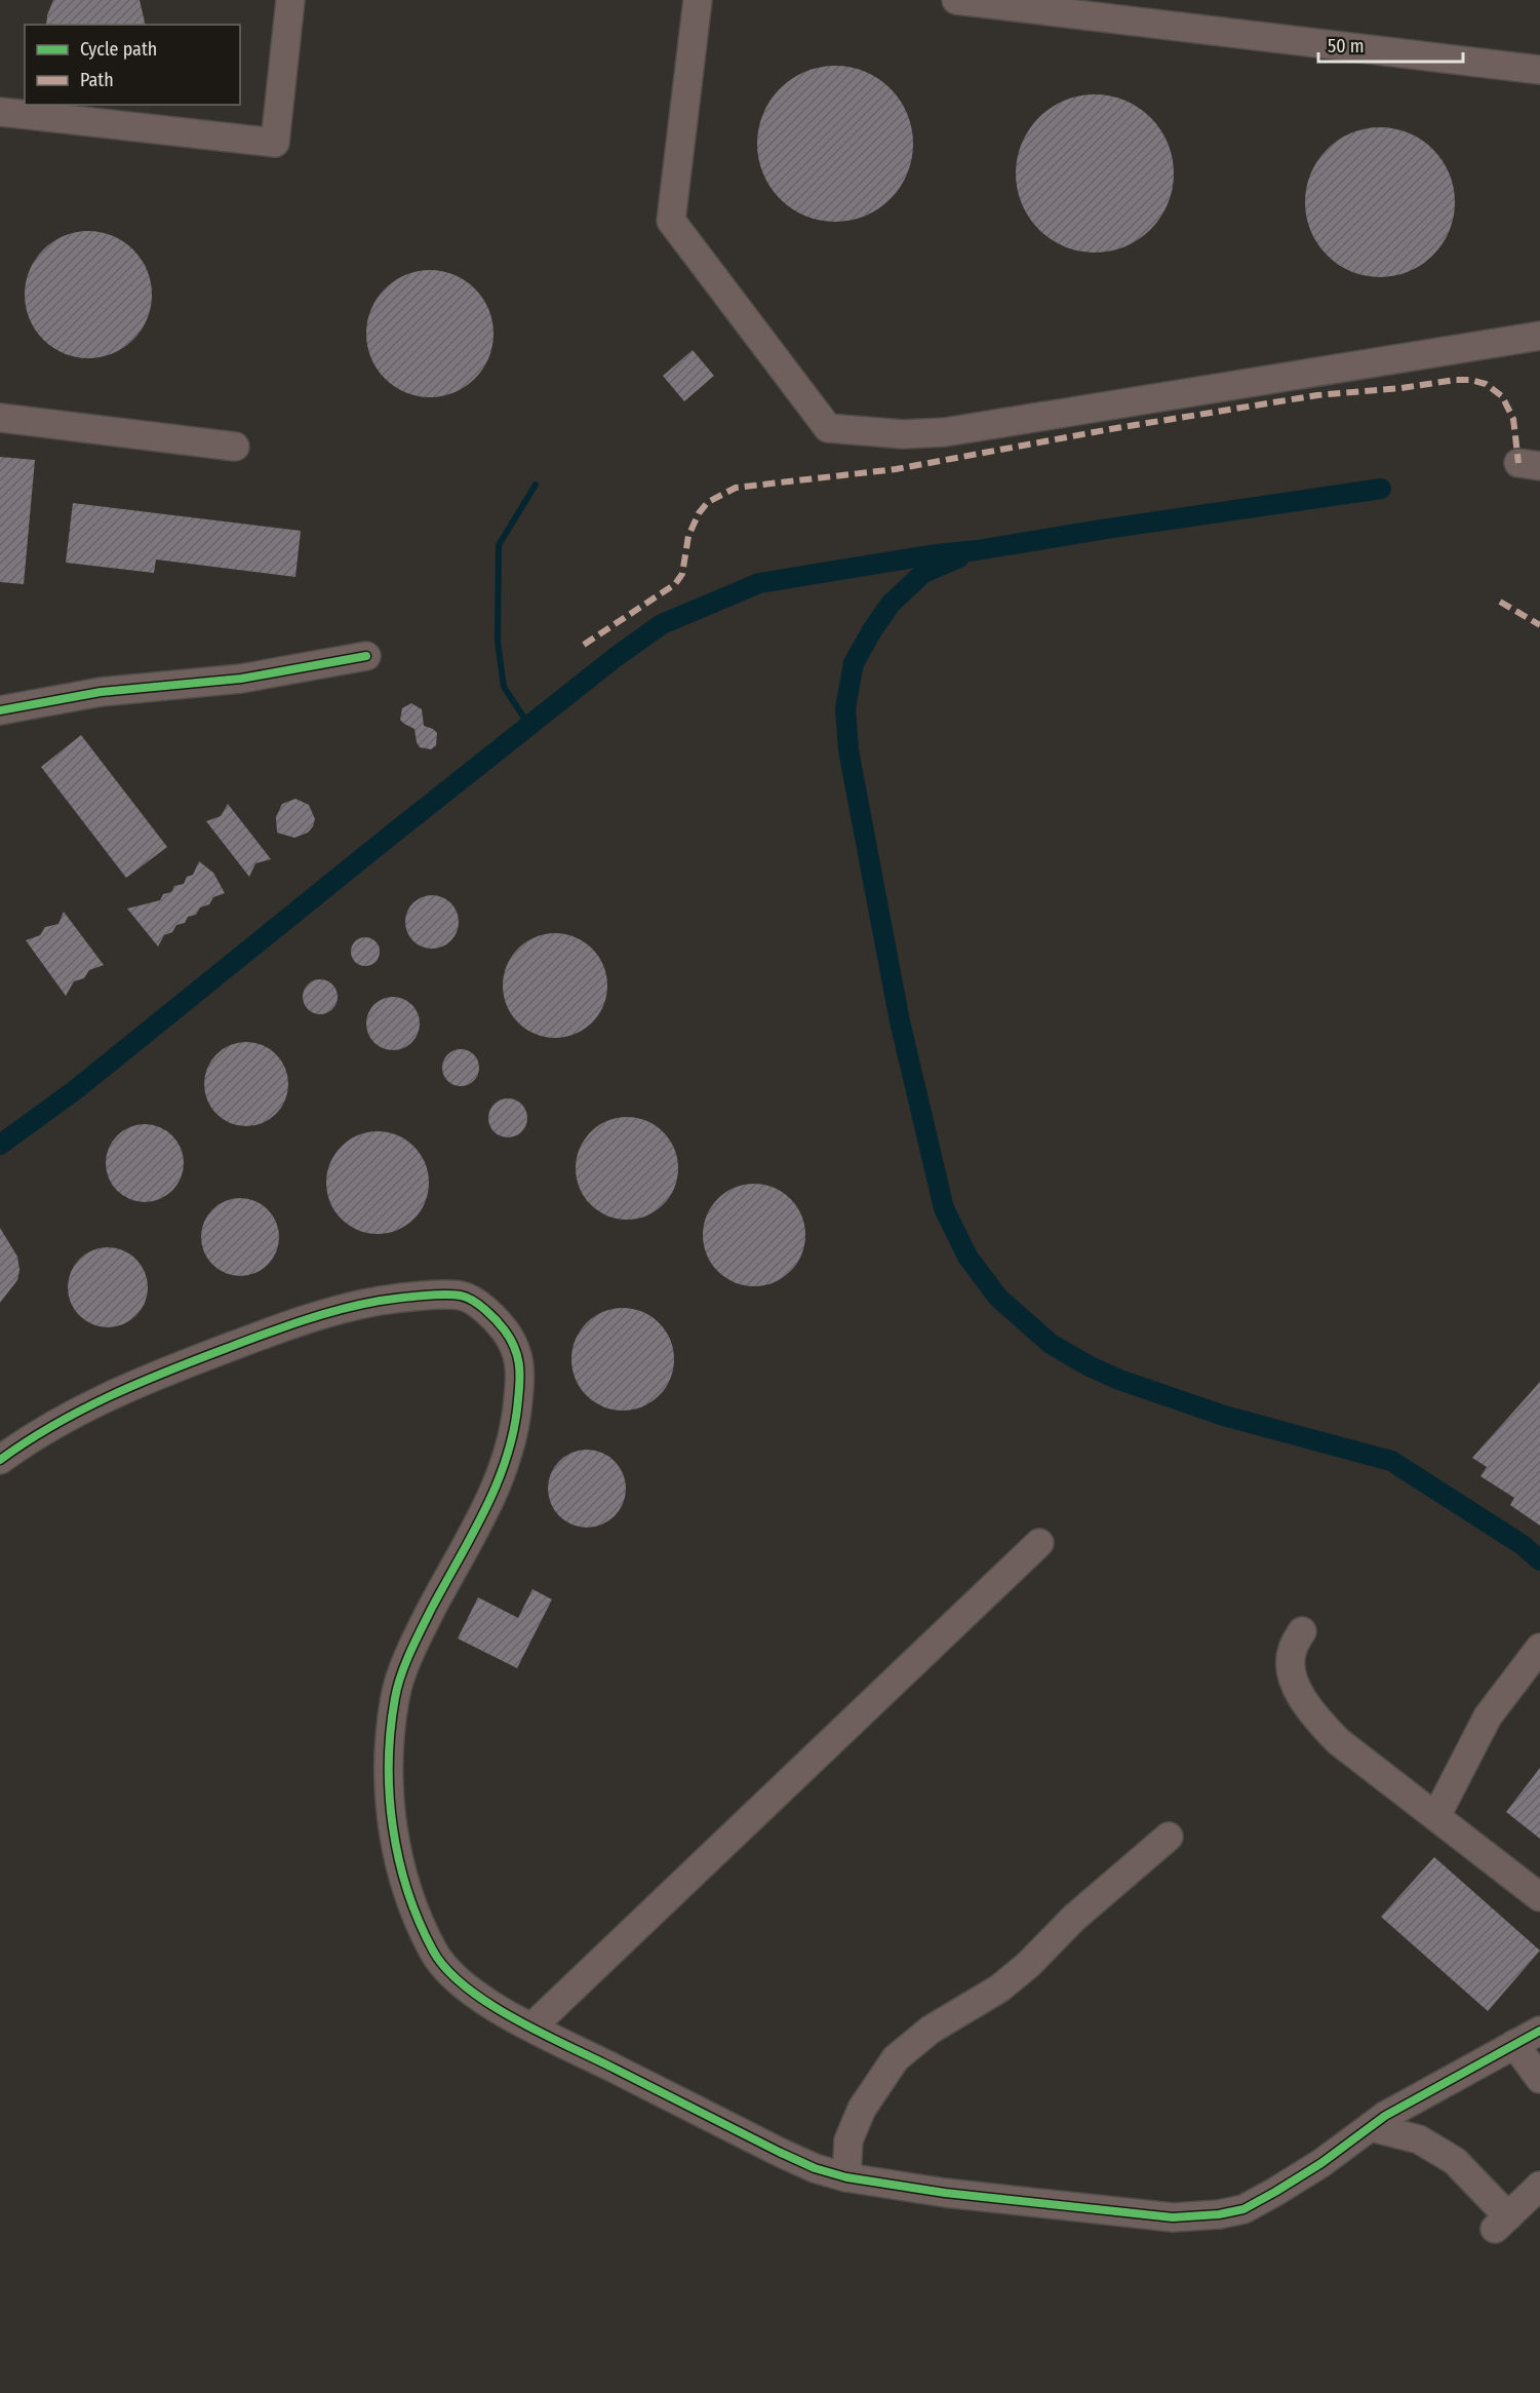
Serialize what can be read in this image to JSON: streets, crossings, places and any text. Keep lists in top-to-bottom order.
{
  "legend": ["Cycle path", "Path"],
  "scale_bar": "50 m"
}
